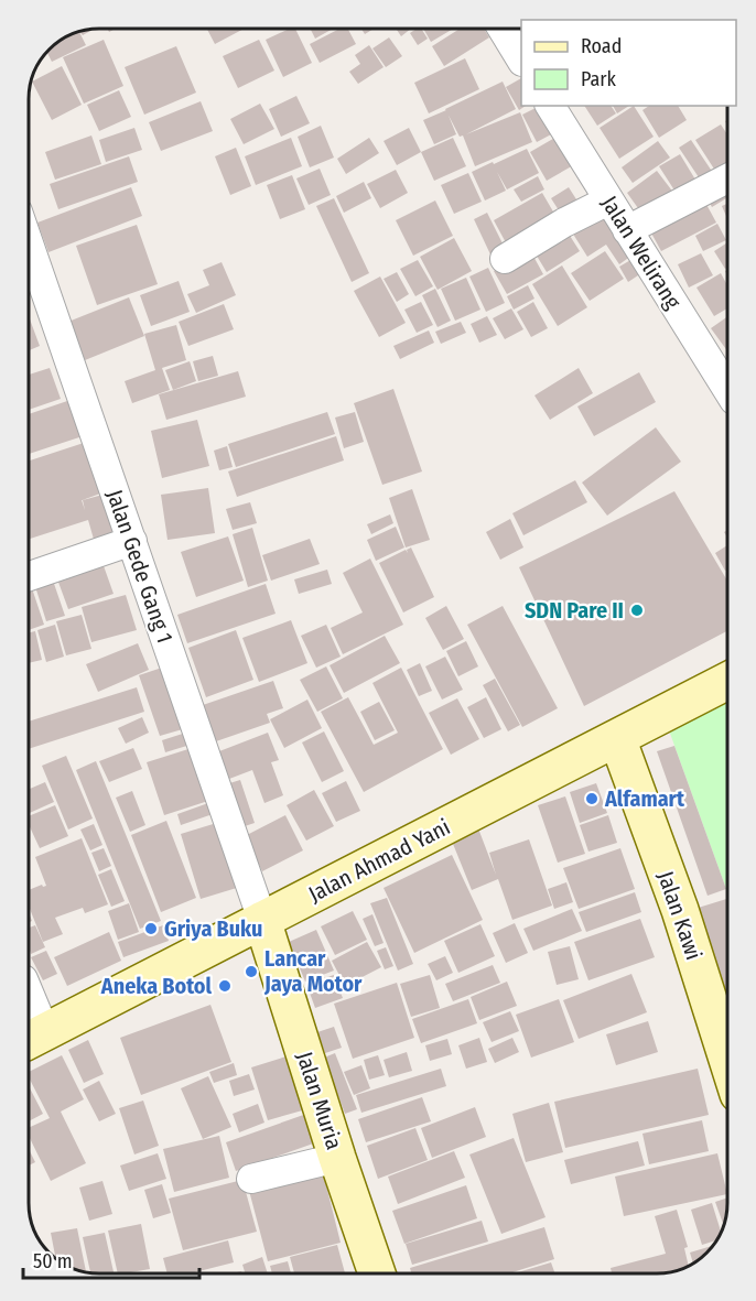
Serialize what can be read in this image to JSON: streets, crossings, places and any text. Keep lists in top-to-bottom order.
{
  "streets": {
    "main road": ["Jalan Ahmad Yani", "Jalan Kawi", "Jalan Muria"],
    "street": ["Jalan Welirang", "Jalan Gede Gang 1"]
  },
  "crossings": [
    ["Jalan Gede Gang 1", "Jalan Ahmad Yani"],
    ["Jalan Gede Gang 1", "Jalan Muria"],
    ["Jalan Ahmad Yani", "Jalan Kawi"],
    ["Jalan Ahmad Yani", "Jalan Muria"]
  ],
  "places": [
    "SDN Pare II",
    "Alfamart",
    "Griya Buku",
    "Lancar Jaya Motor",
    "Aneka Botol"
  ],
  "legend": ["Road", "Park"],
  "scale_bar": "50 m"
}
